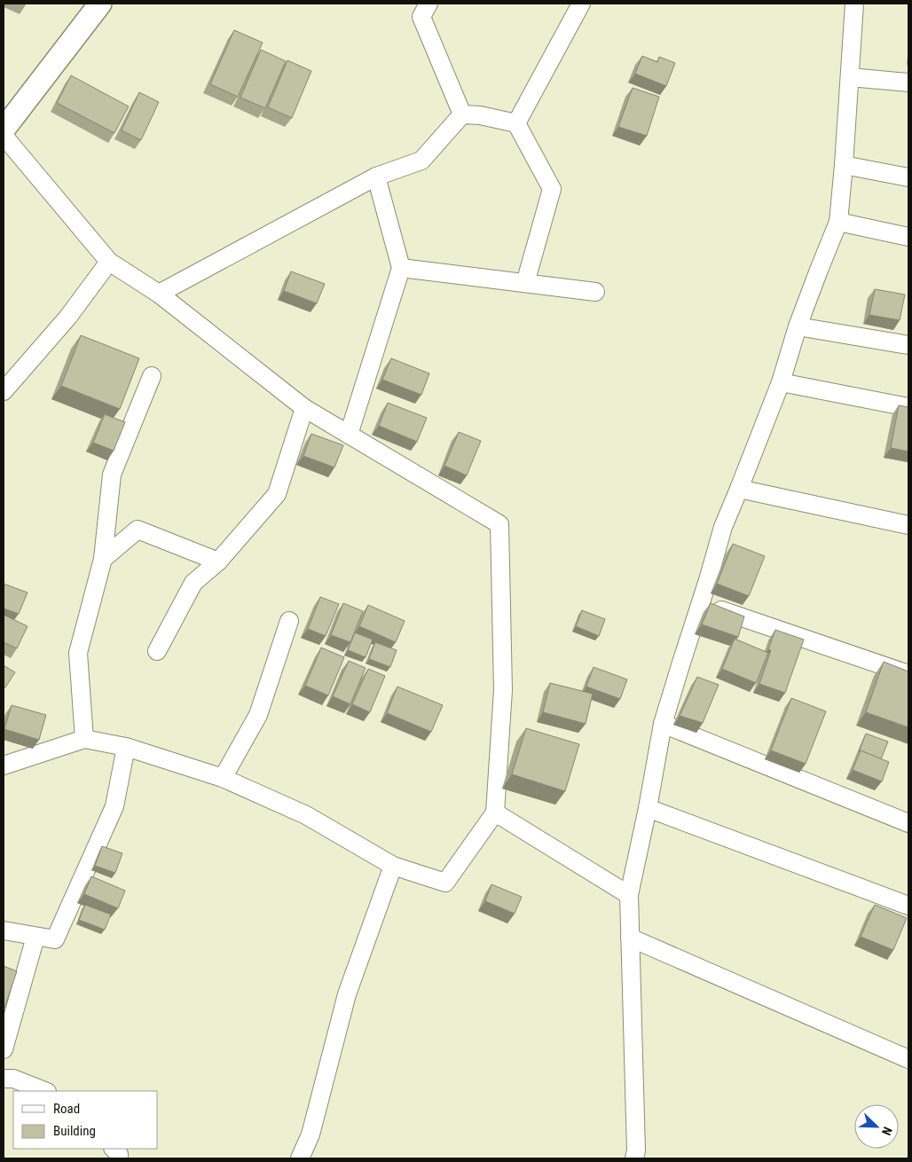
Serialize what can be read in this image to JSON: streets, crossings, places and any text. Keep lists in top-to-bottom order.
{
  "legend": ["Road", "Building"],
  "north": "bottom right"
}
